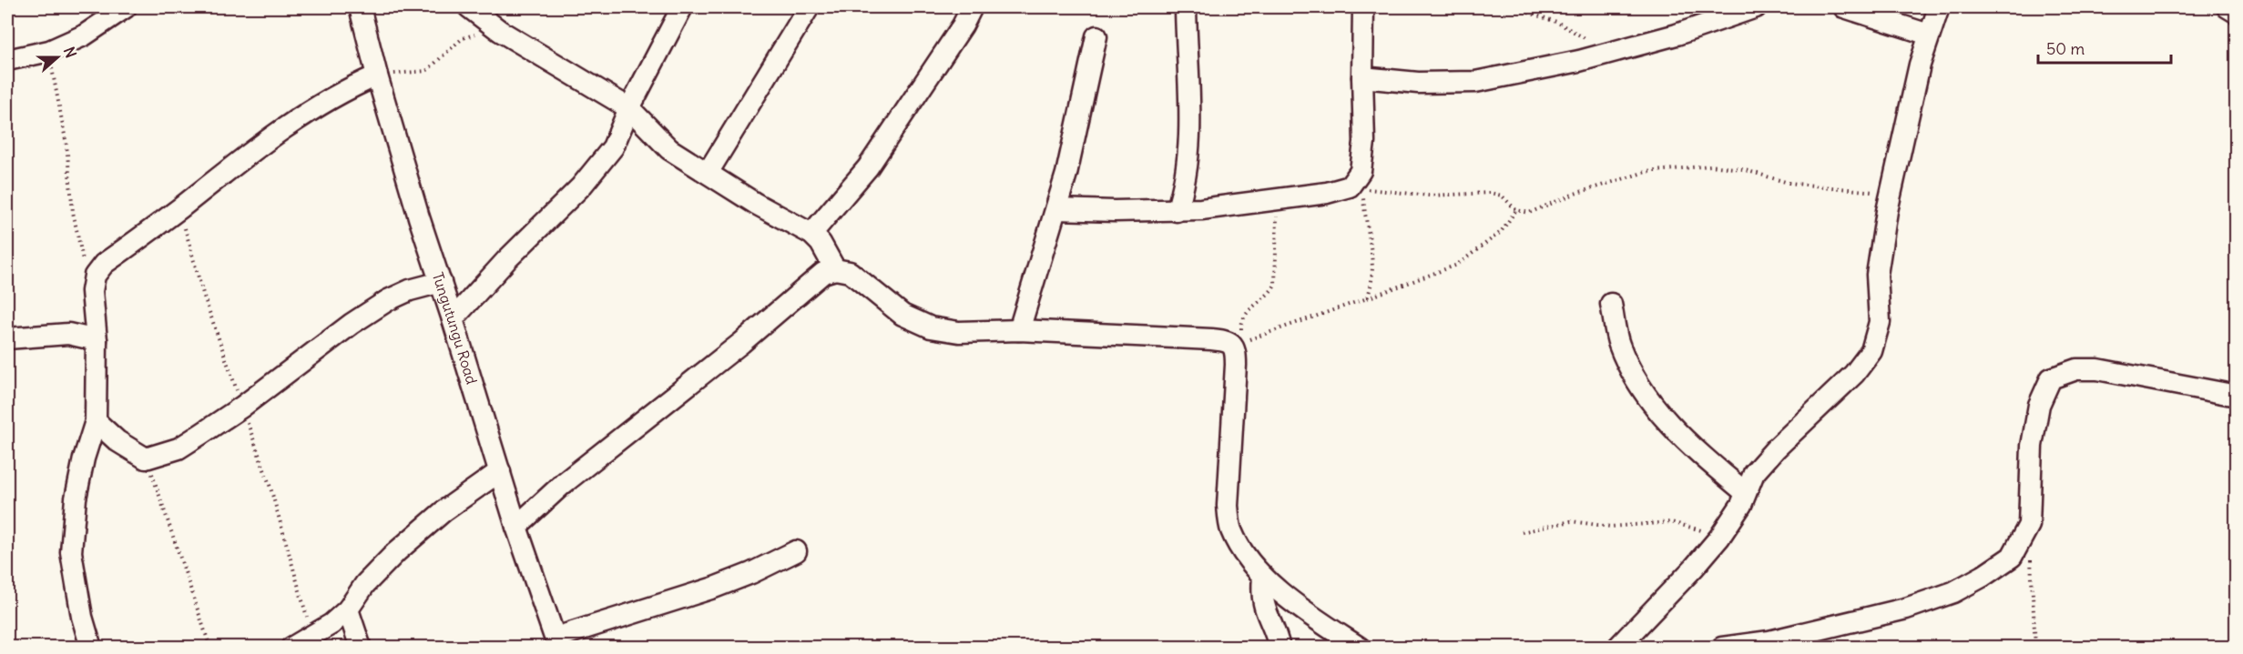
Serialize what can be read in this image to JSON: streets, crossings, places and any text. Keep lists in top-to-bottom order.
{
  "streets": {
    "street": ["Tungutungu Road"]
  },
  "scale_bar": "50 m",
  "north": "right"
}
